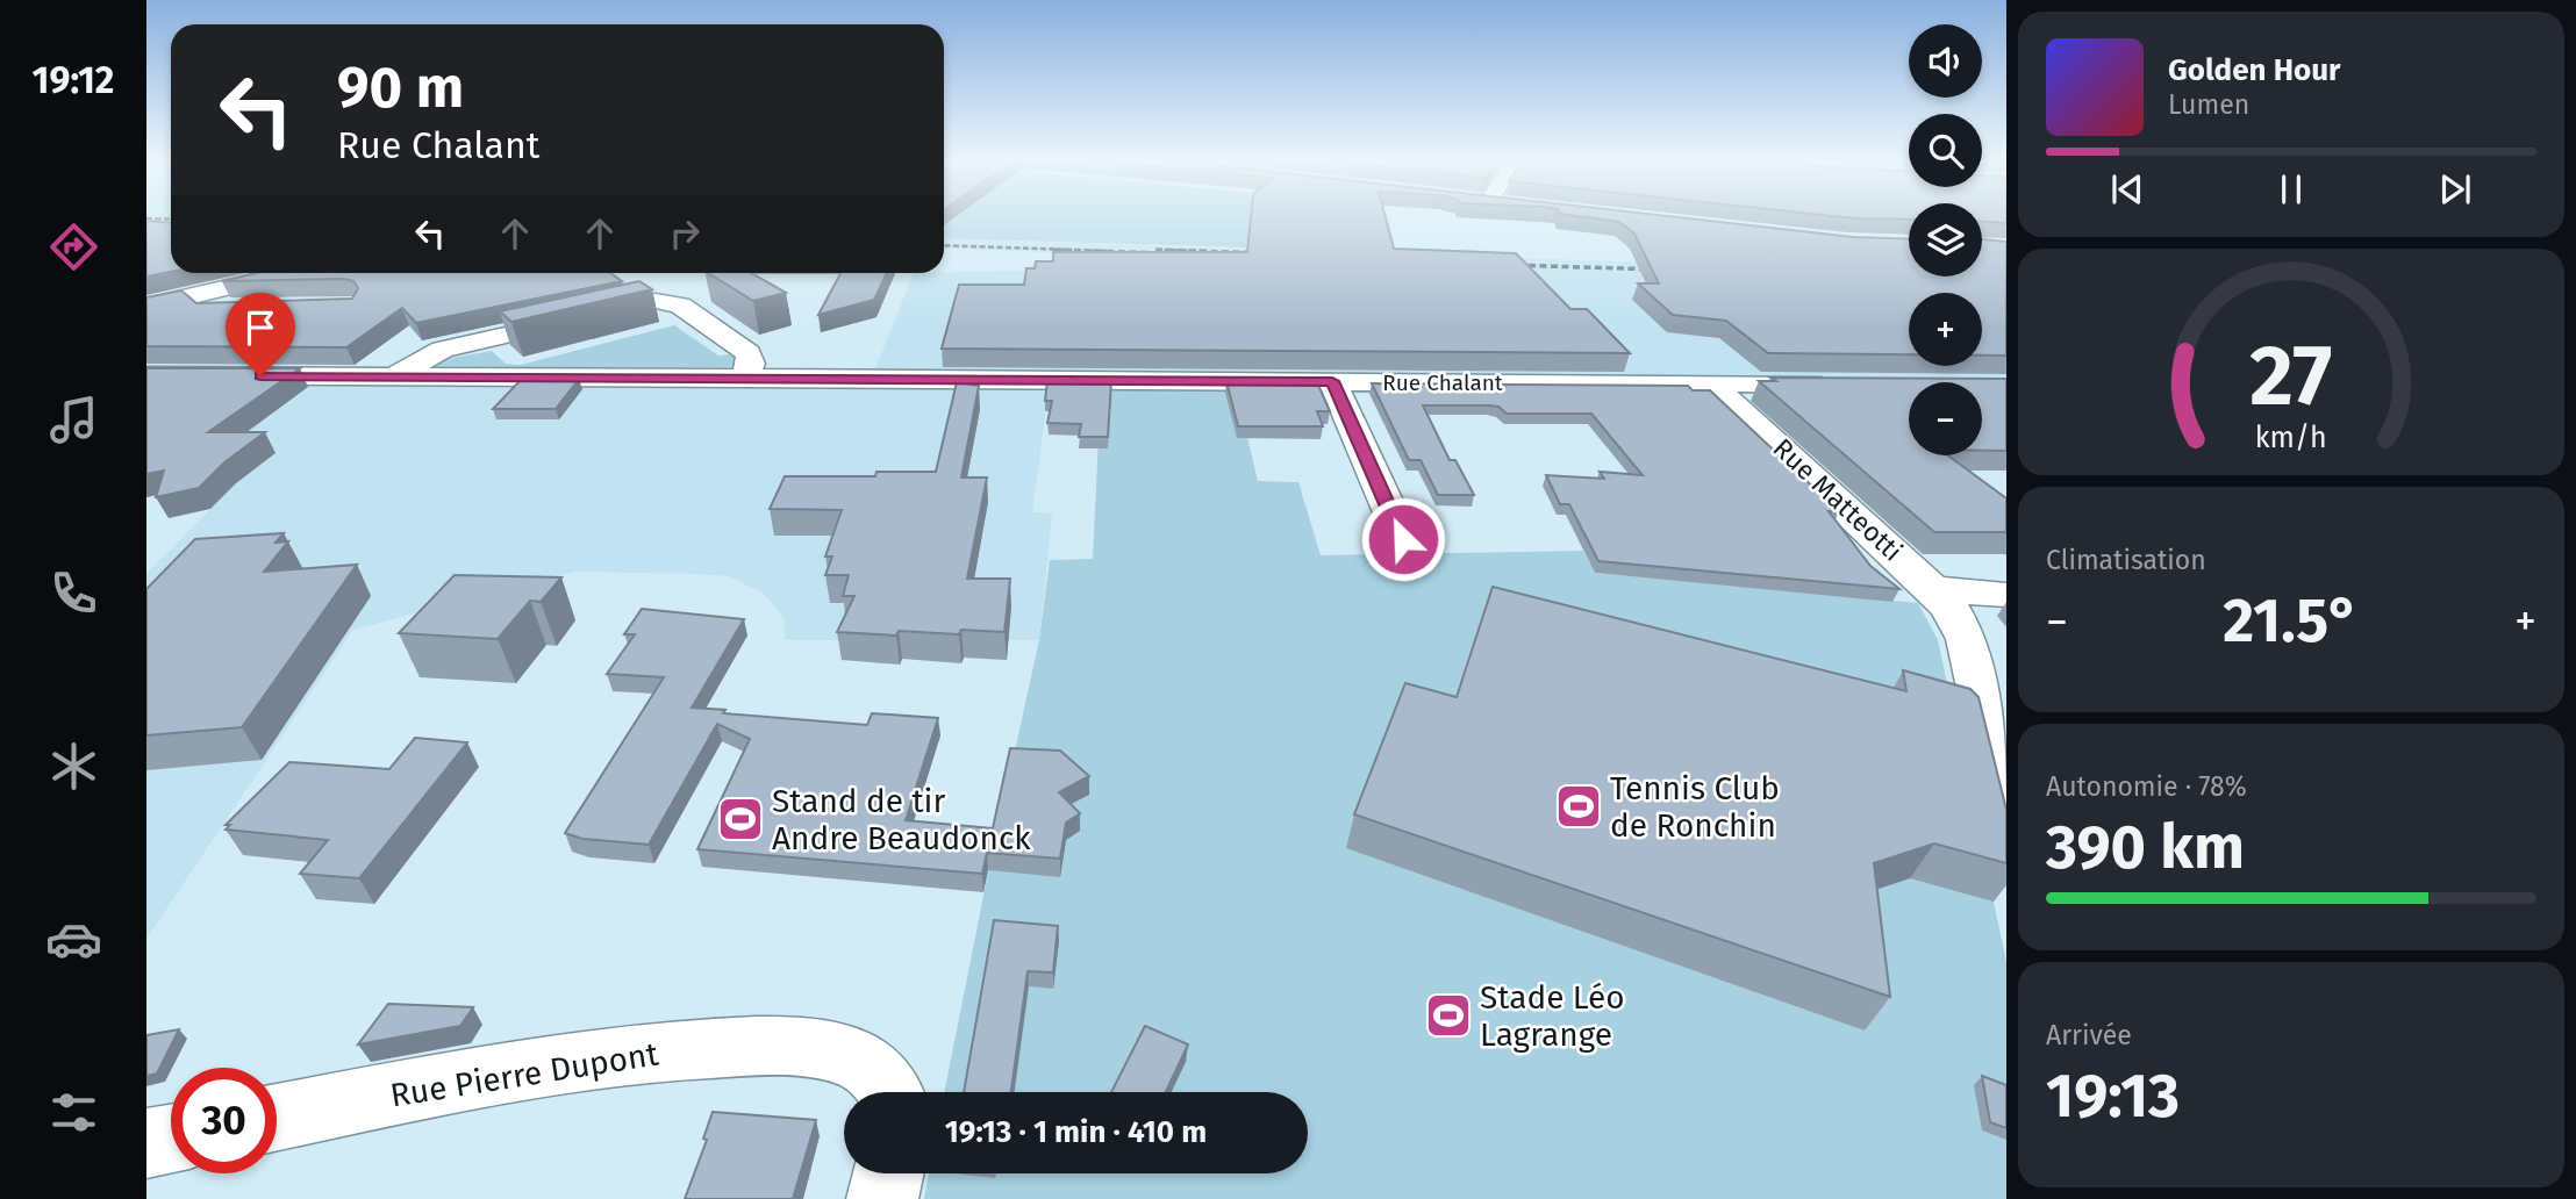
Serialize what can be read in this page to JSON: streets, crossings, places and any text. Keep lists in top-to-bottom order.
{
  "streets": {
    "street": ["Rue Chalant", "Rue Matteotti", "Rue Pierre Dupont"]
  },
  "crossings": [
    ["Rue Chalant", "Rue Matteotti"]
  ],
  "places": {
    "sports": ["Tennis Club de Ronchin", "Stand de tir Andre Beaudonck", "Stade Léo Lagrange"]
  },
  "page": {
    "tabs": "19:12",
    "map_buttons": ["+", "−"],
    "turn": ["90 m", "Rue Chalant"],
    "song": ["Golden Hour", "Lumen"],
    "tile": [
      "Climatisation",
      ["Autonomie · 78%", "390 km"],
      ["Arrivée", "19:13"]
    ],
    "heat": ["−", "21.5°", "+"],
    "limit": "30",
    "trip": "19:13 · 1 min · 410 m",
    "gauge": ["27", "km/h"]
  }
}
